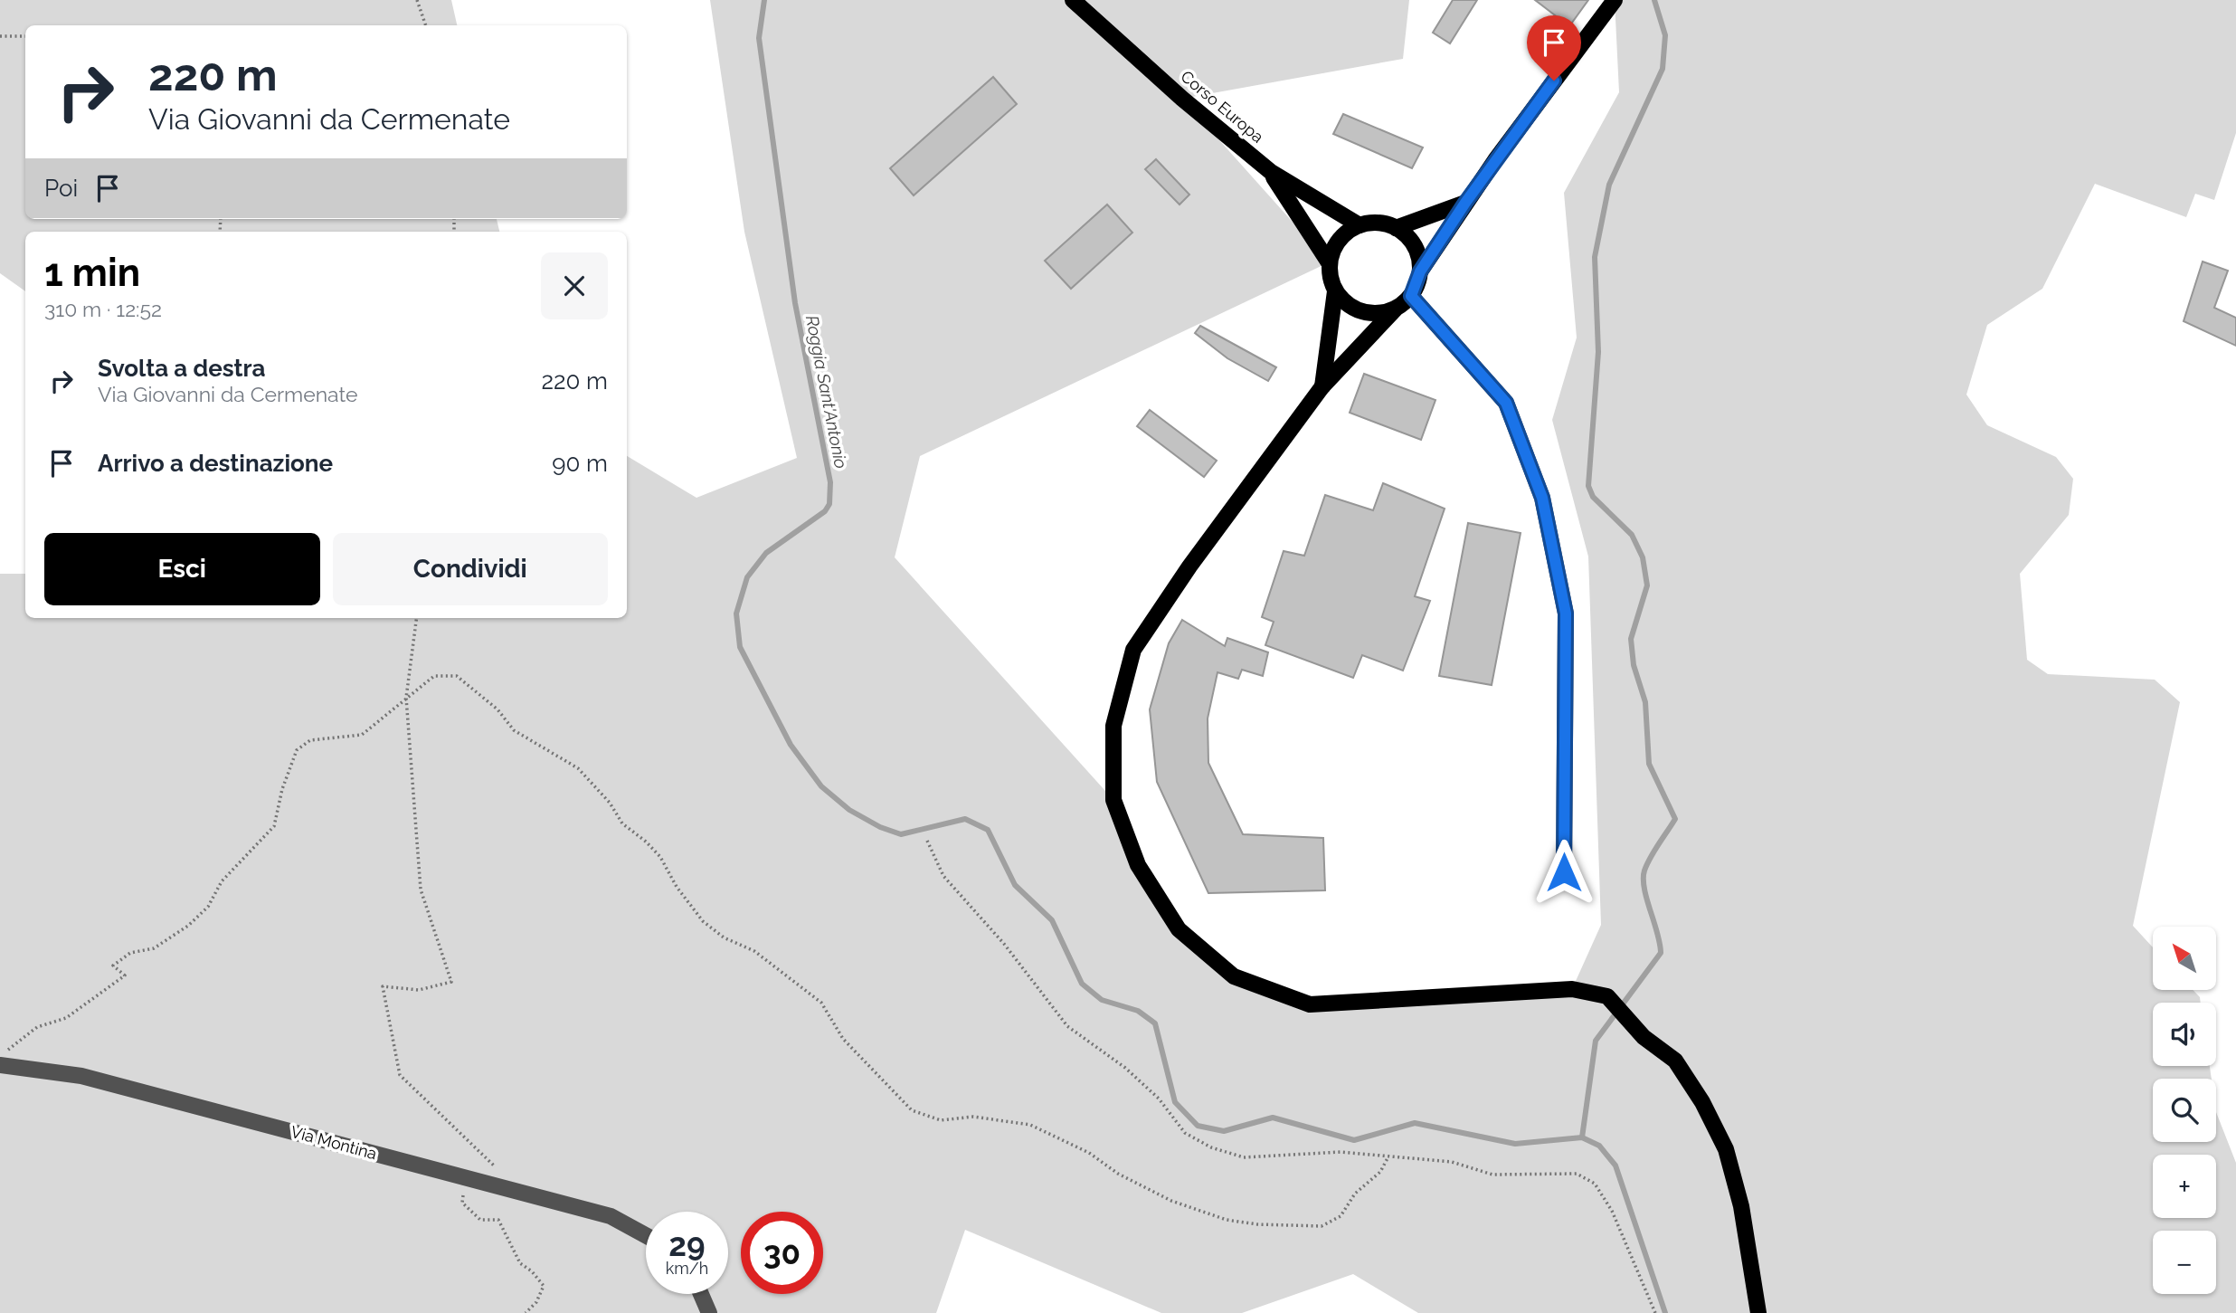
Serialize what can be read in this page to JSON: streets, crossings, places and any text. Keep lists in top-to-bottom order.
{
  "streets": {
    "main road": ["Corso Europa"],
    "street": ["Via Montina"]
  },
  "water": ["Roggia Sant'Antonio"],
  "north": "top left",
  "page": {
    "turn": ["220 m", "Via Giovanni da Cermenate"],
    "then": "Poi",
    "heading": ["1 min", "310 m · 12:52"],
    "list": [
      {
        "name": "Svolta a destra",
        "note": "Via Giovanni da Cermenate",
        "value": "220 m"
      },
      {
        "name": "Arrivo a destinazione",
        "value": "90 m"
      }
    ],
    "buttons": ["Esci", "Condividi"],
    "map_buttons": ["+", "−"],
    "speed": "29 km/h",
    "limit": "30"
  }
}
